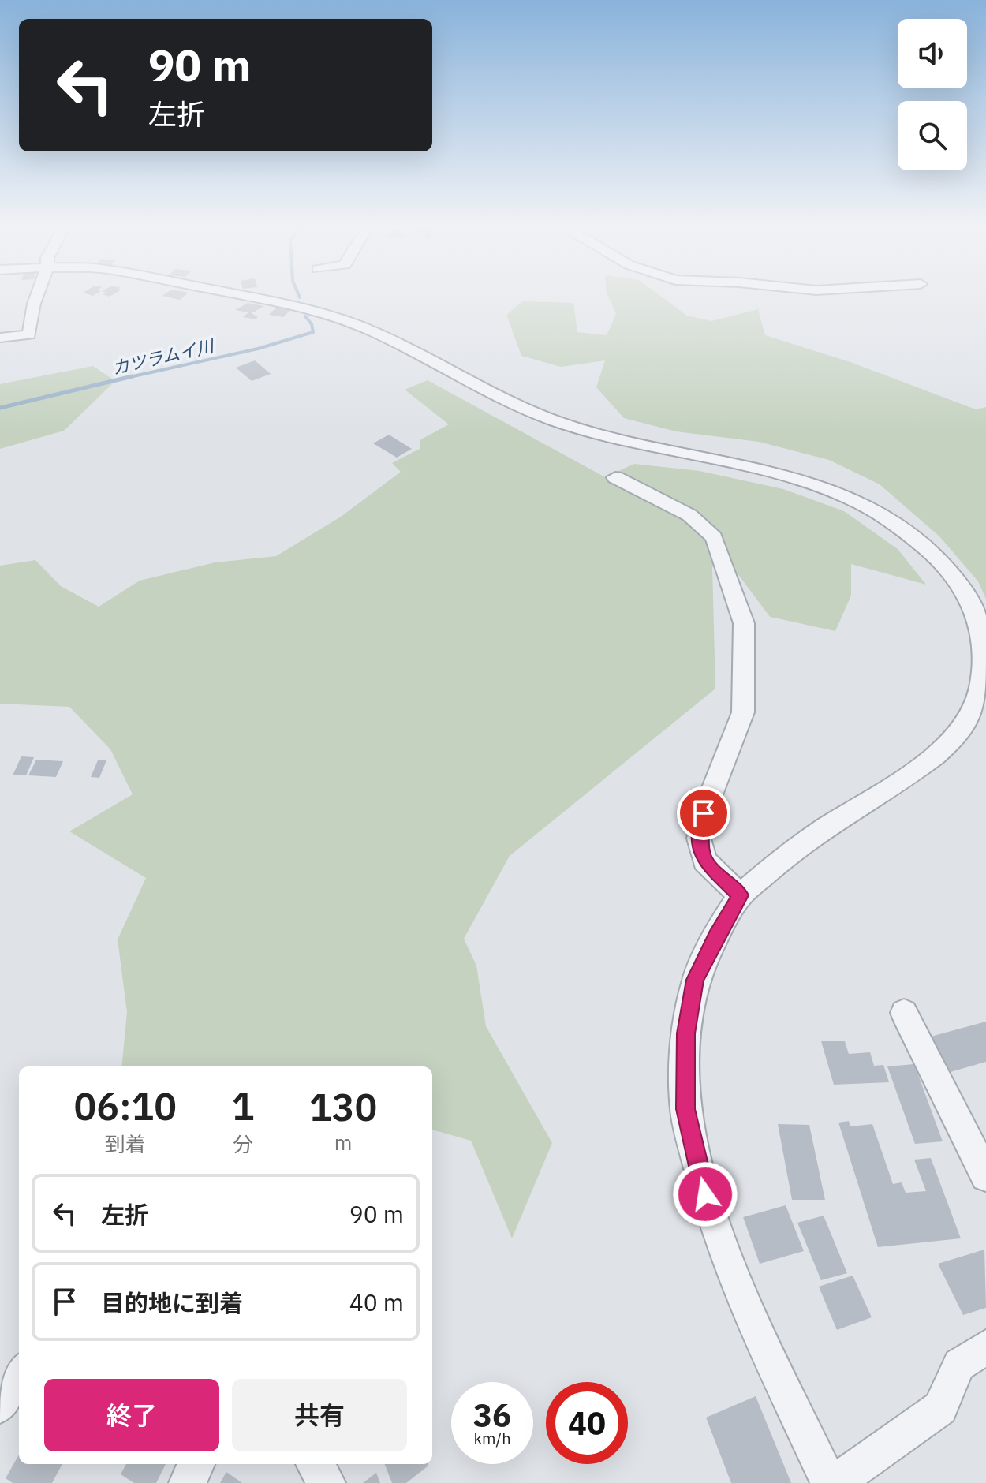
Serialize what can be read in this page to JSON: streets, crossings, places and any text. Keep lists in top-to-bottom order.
{
  "water": ["カツラムイ川"],
  "page": {
    "turn": ["90 m", "左折"],
    "eta": [
      "06:10",
      "到着",
      "1",
      "分",
      "130",
      "m"
    ],
    "list": [
      {
        "name": "左折",
        "value": "90 m"
      },
      {
        "name": "目的地に到着",
        "value": "40 m"
      }
    ],
    "buttons": ["終了", "共有"],
    "speed": "36 km/h",
    "limit": "40"
  }
}
